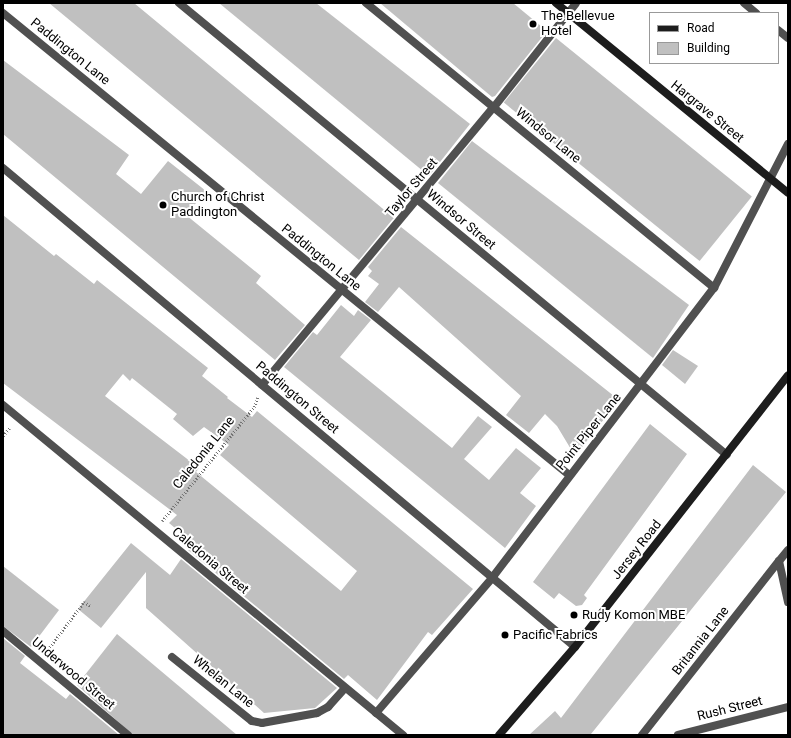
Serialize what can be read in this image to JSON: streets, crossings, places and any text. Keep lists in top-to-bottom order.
{
  "streets": {
    "street": [
      "Paddington Lane",
      "Hargrave Street",
      "Windsor Lane",
      "Taylor Street",
      "Windsor Street",
      "Paddington Street",
      "Point Piper Lane",
      "Jersey Road",
      "Caledonia Street",
      "Britannia Lane",
      "Underwood Street",
      "Whelan Lane",
      "Rush Street"
    ],
    "path": ["Caledonia Lane"]
  },
  "crossings": [
    ["Paddington Lane", "Taylor Street"],
    ["Paddington Lane", "Point Piper Lane"],
    ["Hargrave Street", "Taylor Street"],
    ["Hargrave Street", "Point Piper Lane"],
    ["Windsor Lane", "Taylor Street"],
    ["Windsor Lane", "Point Piper Lane"],
    ["Taylor Street", "Windsor Street"],
    ["Taylor Street", "Paddington Street"],
    ["Taylor Street", "Caledonia Lane"],
    ["Windsor Street", "Point Piper Lane"],
    ["Windsor Street", "Jersey Road"],
    ["Paddington Street", "Point Piper Lane"],
    ["Paddington Street", "Caledonia Lane"],
    ["Paddington Street", "Jersey Road"],
    ["Point Piper Lane", "Caledonia Street"],
    ["Caledonia Lane", "Caledonia Street"],
    ["Caledonia Street", "Whelan Lane"]
  ],
  "places": [
    "The Bellevue Hotel",
    "Church of Christ Paddington",
    "Rudy Komon MBE",
    "Pacific Fabrics"
  ],
  "legend": ["Road", "Building"]
}
